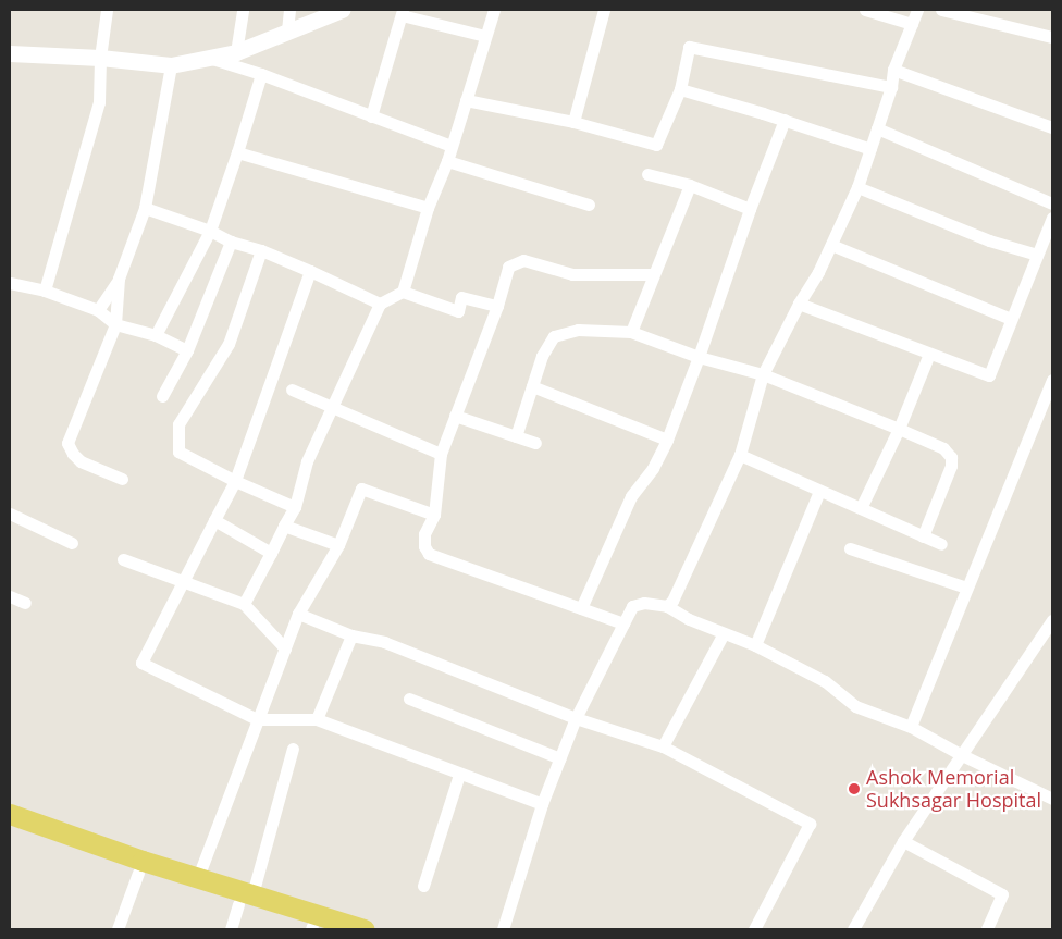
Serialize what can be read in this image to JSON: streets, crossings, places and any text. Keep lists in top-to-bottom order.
{
  "places": ["Ashok Memorial Sukhsagar Hospital"]
}
